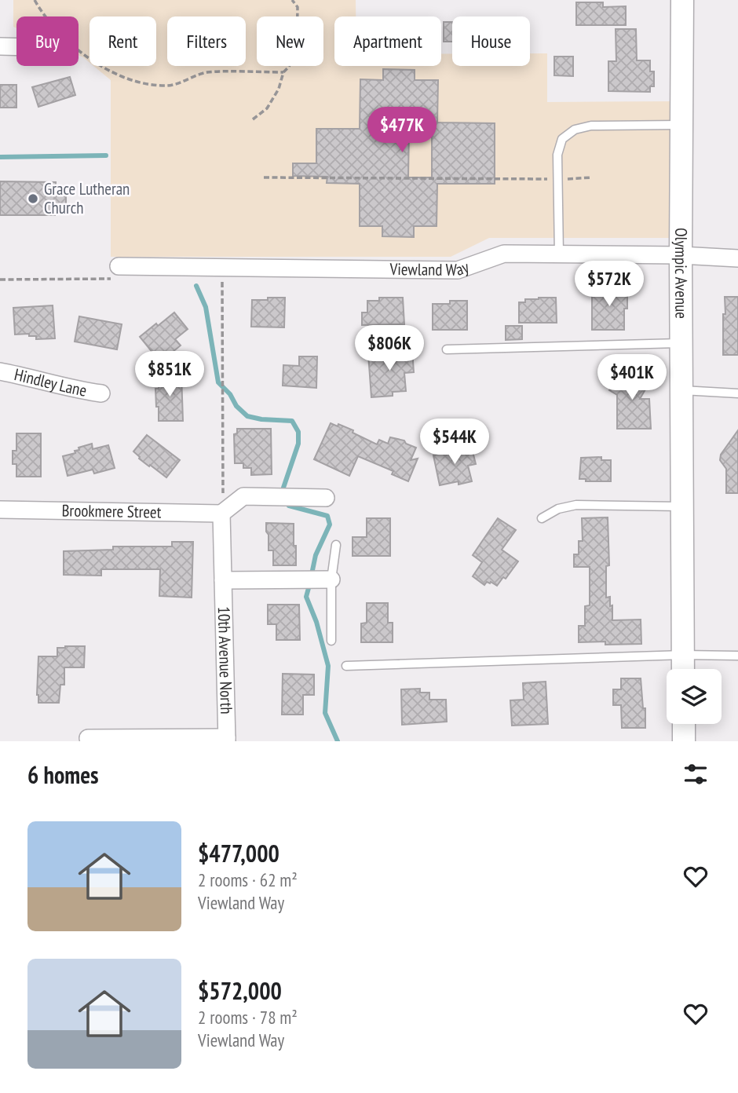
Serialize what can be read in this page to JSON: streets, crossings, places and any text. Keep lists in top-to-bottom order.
{
  "streets": {
    "street": [
      "Viewland Way",
      "Olympic Avenue",
      "Hindley Lane",
      "Brookmere Street",
      "10th Avenue North"
    ]
  },
  "crossings": [
    ["Viewland Way", "Olympic Avenue"],
    ["Brookmere Street", "10th Avenue North"]
  ],
  "places": ["Grace Lutheran Church"],
  "page": {
    "chip": [
      "Buy",
      "Rent",
      "Filters",
      "New",
      "Apartment",
      "House"
    ],
    "price": [
      "$477K",
      "$572K",
      "$806K",
      "$851K",
      "$401K",
      "$544K"
    ],
    "heading": "6 homes",
    "list": [
      {
        "name": "$477,000",
        "note": "2 rooms · 62 m² · Viewland Way"
      },
      {
        "name": "$572,000",
        "note": "2 rooms · 78 m² · Viewland Way"
      }
    ]
  }
}
